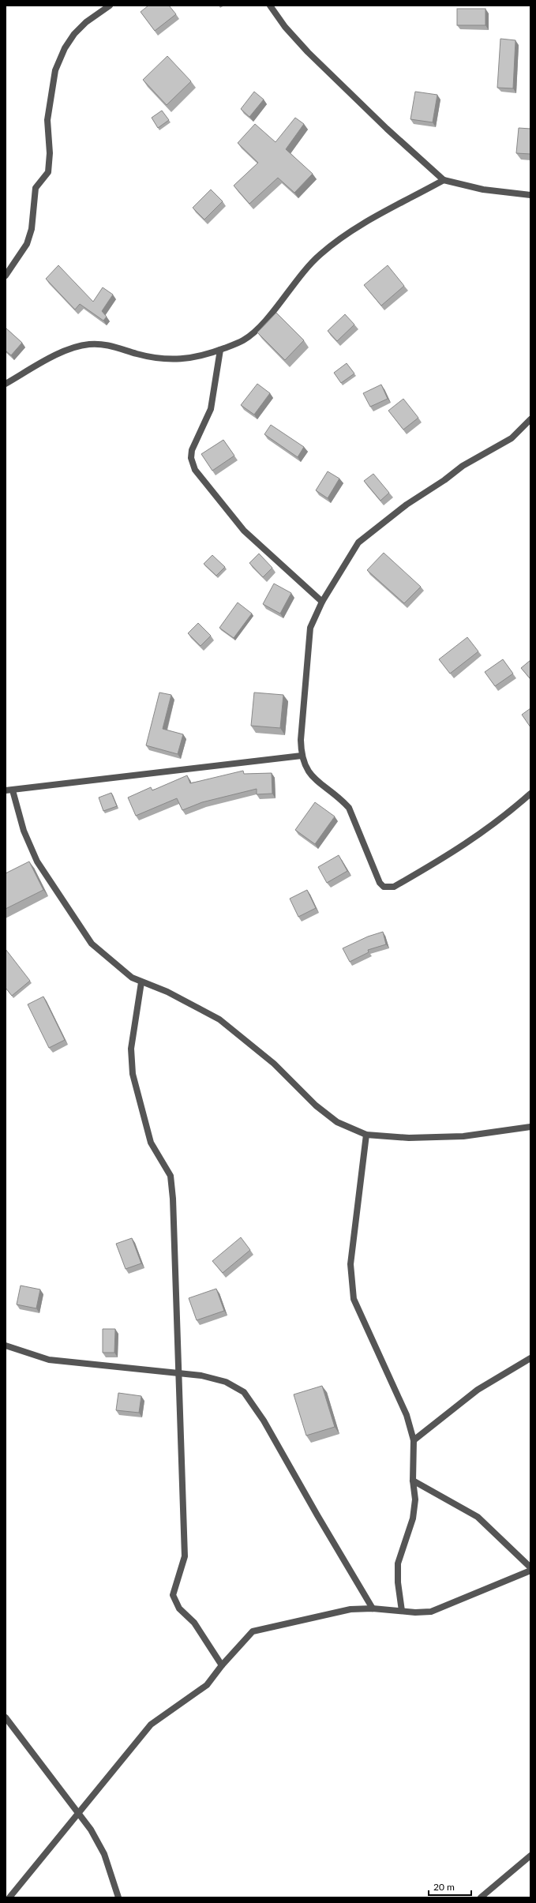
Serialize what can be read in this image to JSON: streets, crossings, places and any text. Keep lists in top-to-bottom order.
{
  "scale_bar": "20 m"
}
